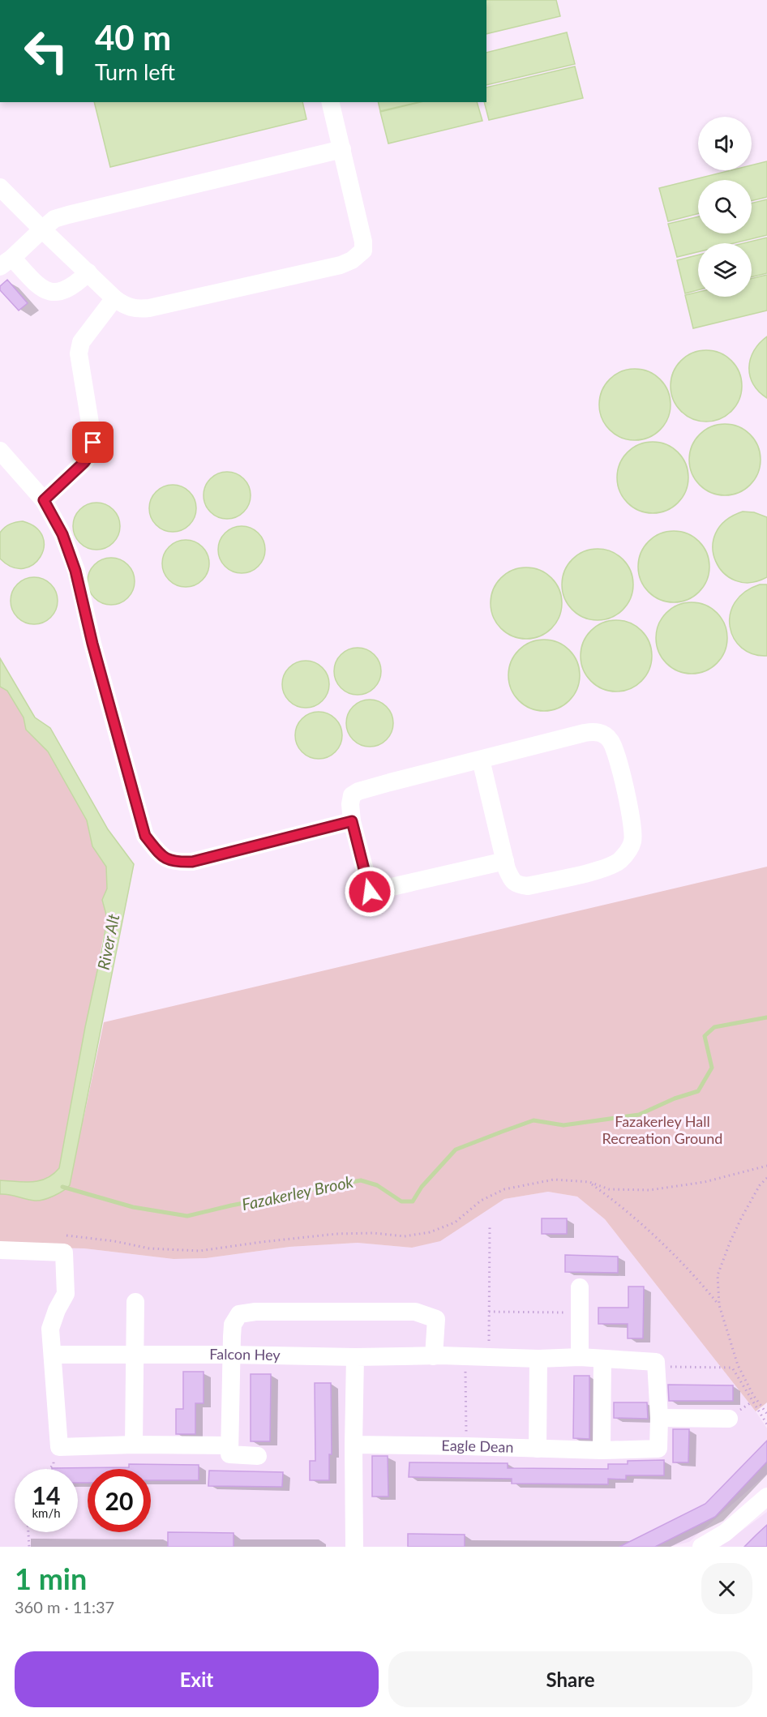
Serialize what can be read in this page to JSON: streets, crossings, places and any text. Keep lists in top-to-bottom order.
{
  "streets": {
    "street": ["Falcon Hey", "Eagle Dean"]
  },
  "crossings": [
    ["Falcon Hey", "Eagle Dean"]
  ],
  "water": ["River Alt", "Fazakerley Brook"],
  "parks": ["Fazakerley Hall Recreation Ground"],
  "page": {
    "turn": ["40 m", "Turn left"],
    "speed": "14 km/h",
    "limit": "20",
    "heading": ["1 min", "360 m · 11:37"],
    "buttons": ["Exit", "Share"]
  }
}
